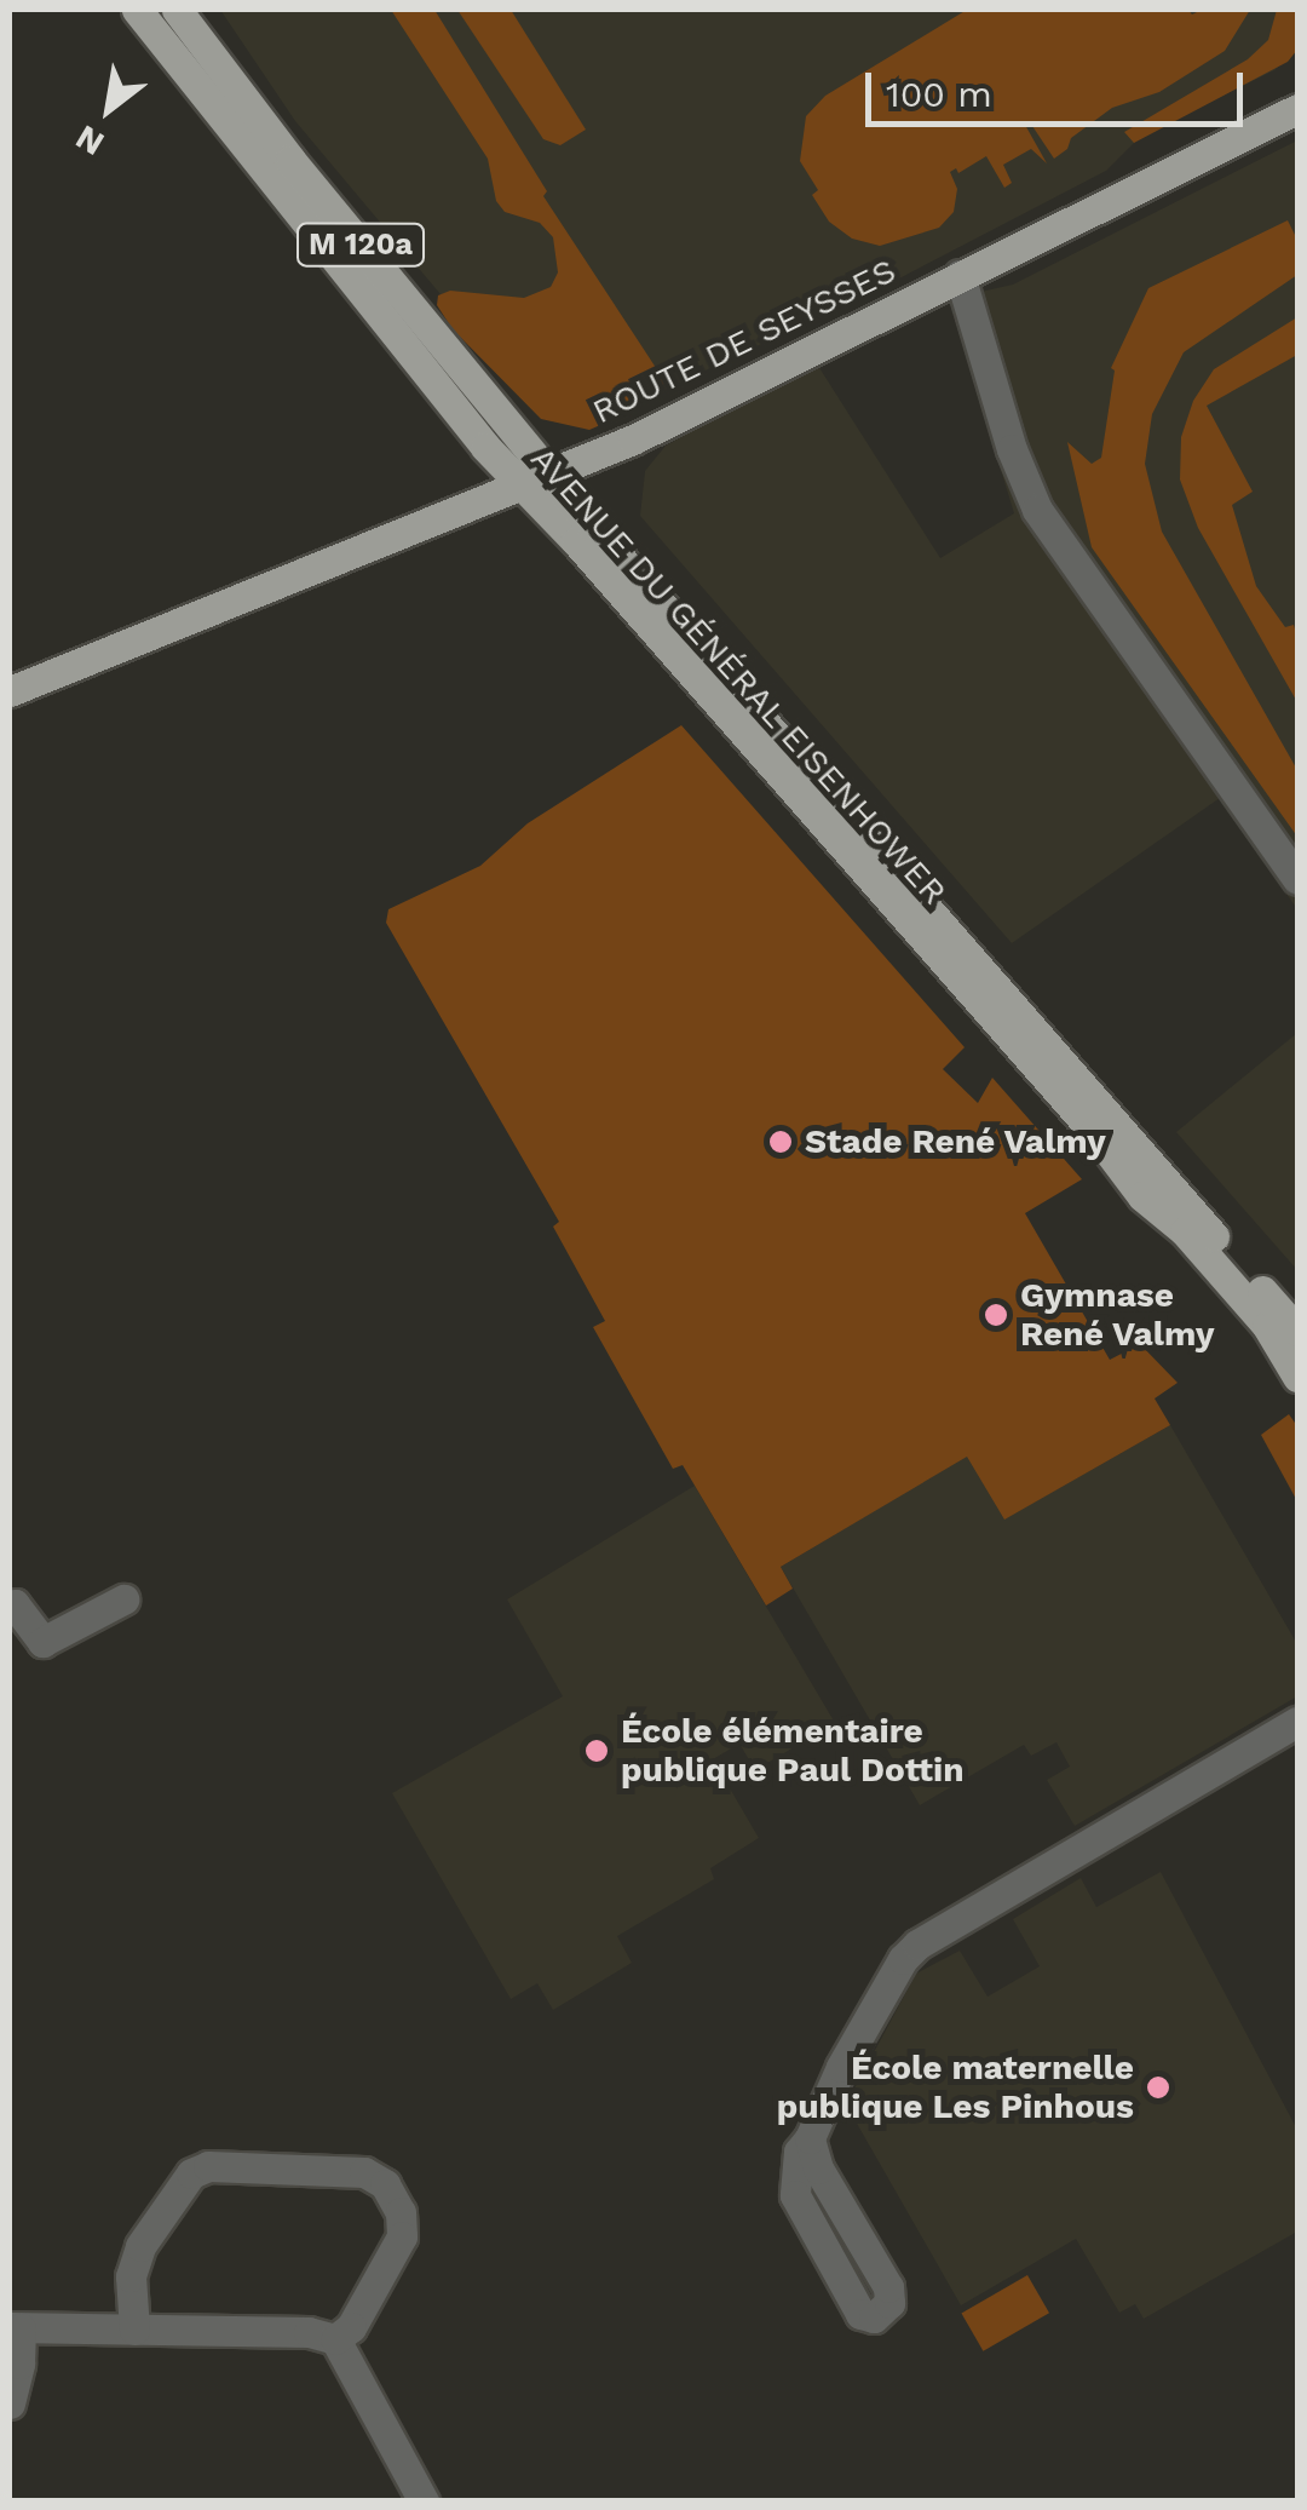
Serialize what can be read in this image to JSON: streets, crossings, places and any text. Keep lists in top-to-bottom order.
{
  "streets": {
    "main road": ["M 120a", "ROUTE DE SEYSSES", "AVENUE DU GÉNÉRAL EISENHOWER"]
  },
  "crossings": [
    ["ROUTE DE SEYSSES", "AVENUE DU GÉNÉRAL EISENHOWER"]
  ],
  "places": [
    "Stade René Valmy",
    "Gymnase René Valmy",
    "École élémentaire publique Paul Dottin",
    "École maternelle publique Les Pinhous"
  ],
  "scale_bar": "100 m",
  "north": "bottom left"
}
